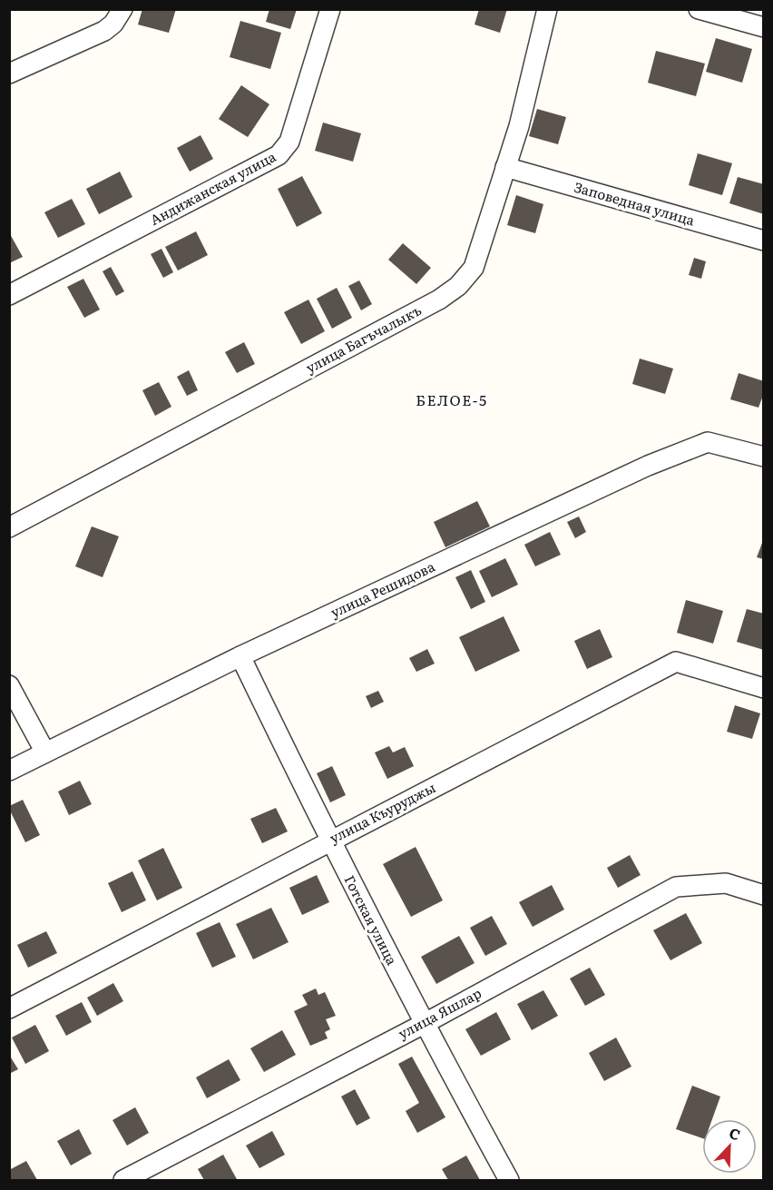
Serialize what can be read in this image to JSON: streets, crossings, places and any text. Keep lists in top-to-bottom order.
{
  "streets": {
    "street": [
      "Андижанская улица",
      "Заповедная улица",
      "улица Багъчалыкъ",
      "улица Решидова",
      "улица Къуруджы",
      "Готская улица",
      "улица Яшлар"
    ]
  },
  "crossings": [
    ["Заповедная улица", "улица Багъчалыкъ"],
    ["улица Решидова", "Готская улица"],
    ["улица Къуруджы", "Готская улица"],
    ["Готская улица", "улица Яшлар"]
  ],
  "districts": ["БЕЛОЕ-5"],
  "north": "top right"
}
